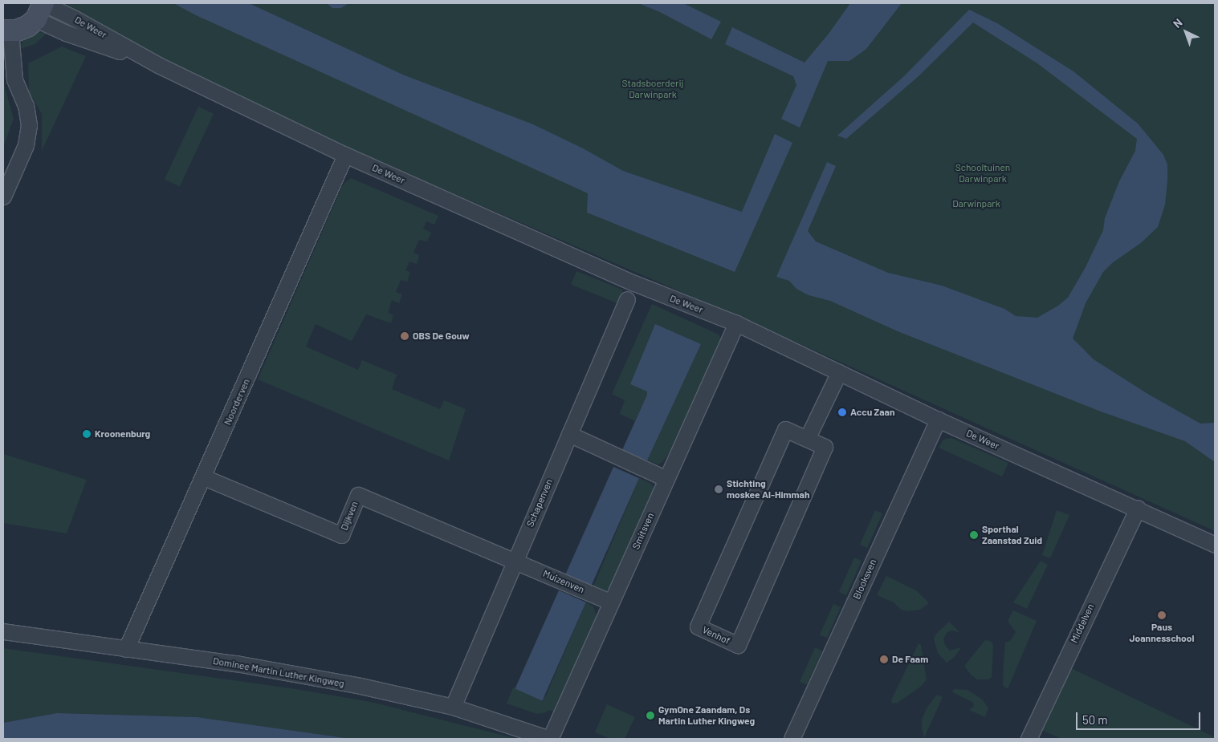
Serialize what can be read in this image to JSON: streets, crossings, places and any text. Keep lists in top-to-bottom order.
{
  "streets": {
    "street": [
      "De Weer",
      "Noorderven",
      "Schapenven",
      "Dijkven",
      "Smitsven",
      "Blooksven",
      "Muizenven",
      "Middelven",
      "Venhof",
      "Dominee Martin Luther Kingweg"
    ]
  },
  "crossings": [
    ["De Weer", "Noorderven"],
    ["De Weer", "Smitsven"],
    ["De Weer", "Blooksven"],
    ["De Weer", "Middelven"],
    ["Noorderven", "Dijkven"],
    ["Noorderven", "Dominee Martin Luther Kingweg"],
    ["Schapenven", "Dijkven"],
    ["Schapenven", "Muizenven"],
    ["Schapenven", "Dominee Martin Luther Kingweg"],
    ["Dijkven", "Muizenven"],
    ["Smitsven", "Muizenven"],
    ["Smitsven", "Dominee Martin Luther Kingweg"]
  ],
  "parks": ["Stadsboerderij Darwinpark", "Schooltuinen Darwinpark", "Darwinpark"],
  "places": [
    "OBS De Gouw",
    "Accu Zaan",
    "Kroonenburg",
    "Stichting moskee Al-Himmah",
    "Sporthal Zaanstad Zuid",
    "Paus Joannesschool",
    "De Faam",
    "GymOne Zaandam, Ds Martin Luther Kingweg"
  ],
  "scale_bar": "50 m",
  "north": "top left"
}
